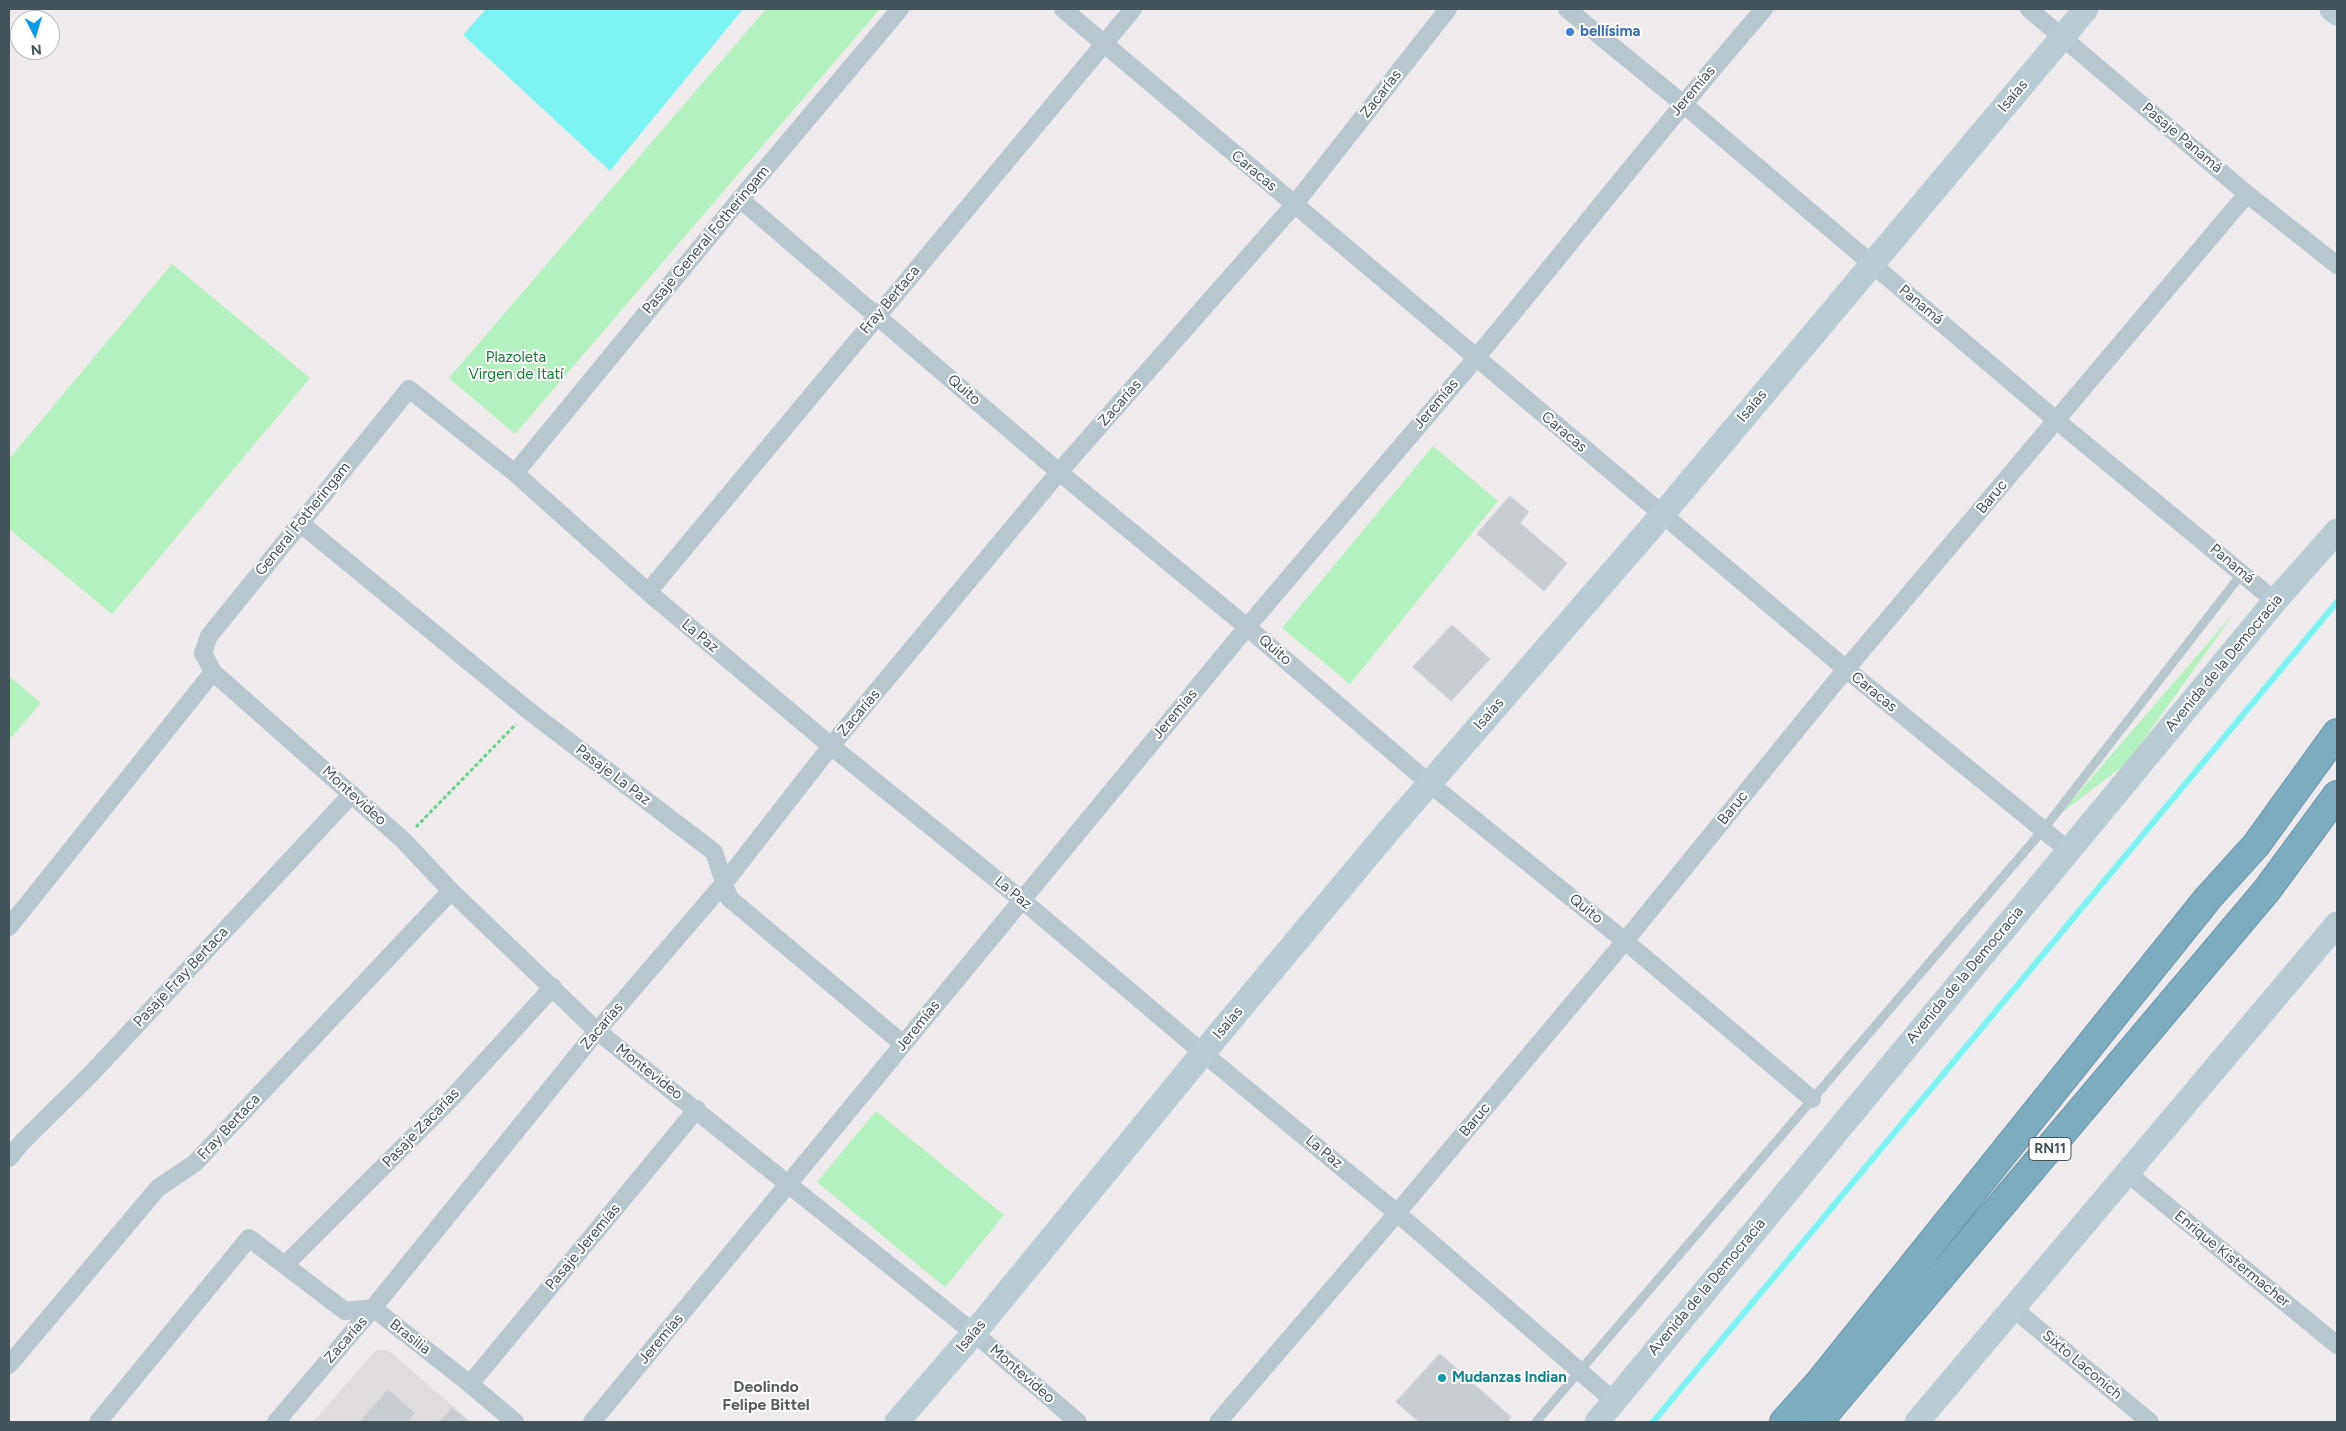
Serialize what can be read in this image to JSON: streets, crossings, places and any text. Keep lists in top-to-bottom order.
{
  "streets": {
    "highway": ["RN11"],
    "street": [
      "Jeremías",
      "Zacarías",
      "Isaías",
      "Pasaje Panamá",
      "Caracas",
      "Pasaje General Fotheringam",
      "Fray Bertaca",
      "Panamá",
      "Quito",
      "Baruc",
      "General Fotheringam",
      "La Paz",
      "Avenida de la Democracia",
      "Pasaje La Paz",
      "Montevideo",
      "Pasaje Fray Bertaca",
      "Pasaje Zacarías",
      "Pasaje Jeremías",
      "Enrique Kistermacher",
      "Brasilia",
      "Sixto Laconich"
    ]
  },
  "crossings": [
    ["Jeremías", "Caracas"],
    ["Jeremías", "Panamá"],
    ["Jeremías", "Quito"],
    ["Jeremías", "La Paz"],
    ["Jeremías", "Pasaje La Paz"],
    ["Jeremías", "Montevideo"],
    ["Zacarías", "Caracas"],
    ["Zacarías", "Quito"],
    ["Zacarías", "La Paz"],
    ["Zacarías", "Pasaje La Paz"],
    ["Zacarías", "Montevideo"],
    ["Zacarías", "Brasilia"],
    ["Isaías", "Pasaje Panamá"],
    ["Isaías", "Caracas"],
    ["Isaías", "Panamá"],
    ["Isaías", "Quito"],
    ["Isaías", "La Paz"],
    ["Isaías", "Montevideo"],
    ["Pasaje Panamá", "Baruc"],
    ["Caracas", "Fray Bertaca"],
    ["Caracas", "Baruc"],
    ["Caracas", "Avenida de la Democracia"],
    ["Pasaje General Fotheringam", "Quito"],
    ["Pasaje General Fotheringam", "La Paz"],
    ["Fray Bertaca", "Quito"],
    ["Fray Bertaca", "La Paz"],
    ["Fray Bertaca", "Montevideo"],
    ["Panamá", "Baruc"],
    ["Panamá", "Avenida de la Democracia"],
    ["Quito", "Baruc"],
    ["Baruc", "La Paz"],
    ["General Fotheringam", "La Paz"],
    ["General Fotheringam", "Pasaje La Paz"],
    ["General Fotheringam", "Montevideo"],
    ["La Paz", "Avenida de la Democracia"],
    ["Montevideo", "Pasaje Fray Bertaca"],
    ["Montevideo", "Pasaje Zacarías"],
    ["Montevideo", "Pasaje Jeremías"],
    ["Pasaje Jeremías", "Brasilia"]
  ],
  "districts": ["Deolindo Felipe Bittel"],
  "parks": ["Plazoleta Virgen de Itatí"],
  "places": ["bellísima", "Mudanzas Indian"],
  "north": "bottom"
}
